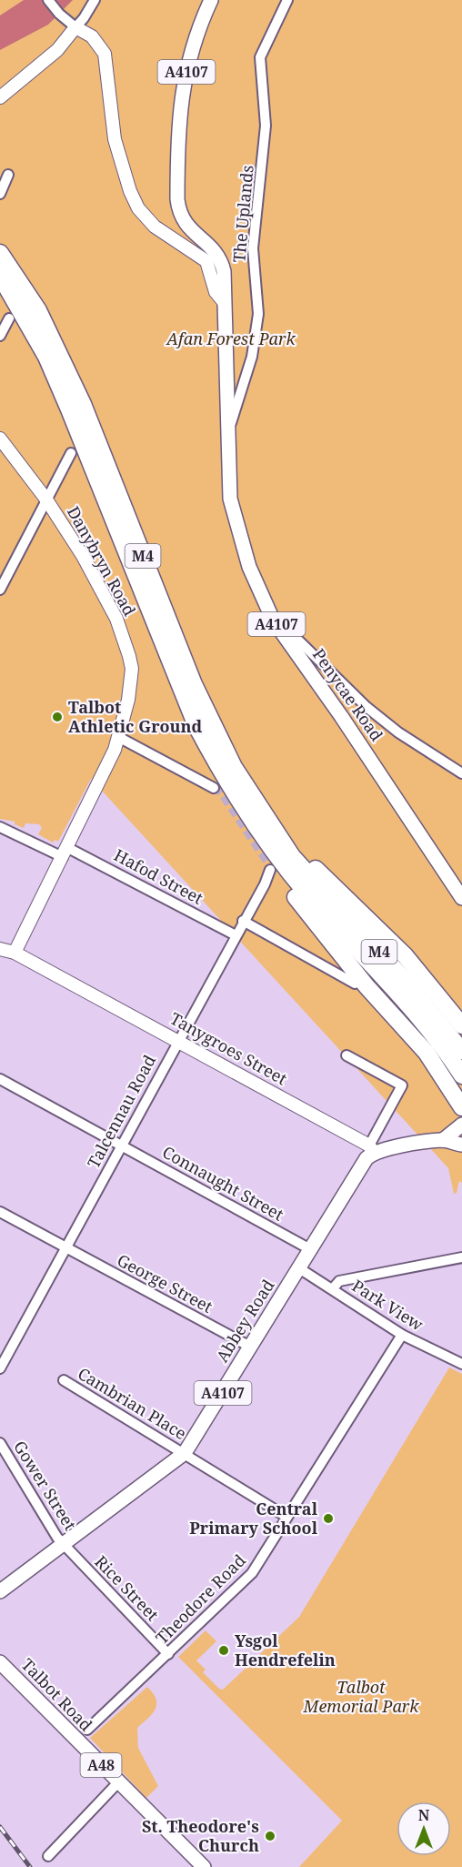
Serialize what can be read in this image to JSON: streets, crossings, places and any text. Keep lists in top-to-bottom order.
{
  "streets": {
    "highway": ["M4"],
    "main road": [
      "A4107",
      "Penycae Road",
      "Abbey Road",
      "Talbot Road",
      "A48"
    ],
    "street": [
      "The Uplands",
      "Danybryn Road",
      "Hafod Street",
      "Tanygroes Street",
      "Talcennau Road",
      "Connaught Street",
      "George Street",
      "Park View",
      "Cambrian Place",
      "Gower Street",
      "Rice Street",
      "Theodore Road"
    ]
  },
  "crossings": [
    ["A4107", "Penycae Road"],
    ["The Uplands", "Penycae Road"],
    ["M4", "Talcennau Road"],
    ["Danybryn Road", "Hafod Street"],
    ["Danybryn Road", "Tanygroes Street"],
    ["Hafod Street", "Talcennau Road"],
    ["Tanygroes Street", "Talcennau Road"],
    ["Tanygroes Street", "Abbey Road"],
    ["Talcennau Road", "Connaught Street"],
    ["Talcennau Road", "George Street"],
    ["Connaught Street", "Abbey Road"],
    ["George Street", "Abbey Road"],
    ["Park View", "Abbey Road"],
    ["Park View", "Theodore Road"],
    ["Abbey Road", "Cambrian Place"],
    ["Abbey Road", "Gower Street"],
    ["Abbey Road", "Rice Street"],
    ["Cambrian Place", "Theodore Road"],
    ["Gower Street", "Rice Street"],
    ["Rice Street", "Theodore Road"]
  ],
  "parks": ["Afan Forest Park", "Talbot Memorial Park"],
  "places": [
    "Talbot Athletic Ground",
    "Central Primary School",
    "Ysgol Hendrefelin",
    "St. Theodore's Church"
  ],
  "north": "top"
}
